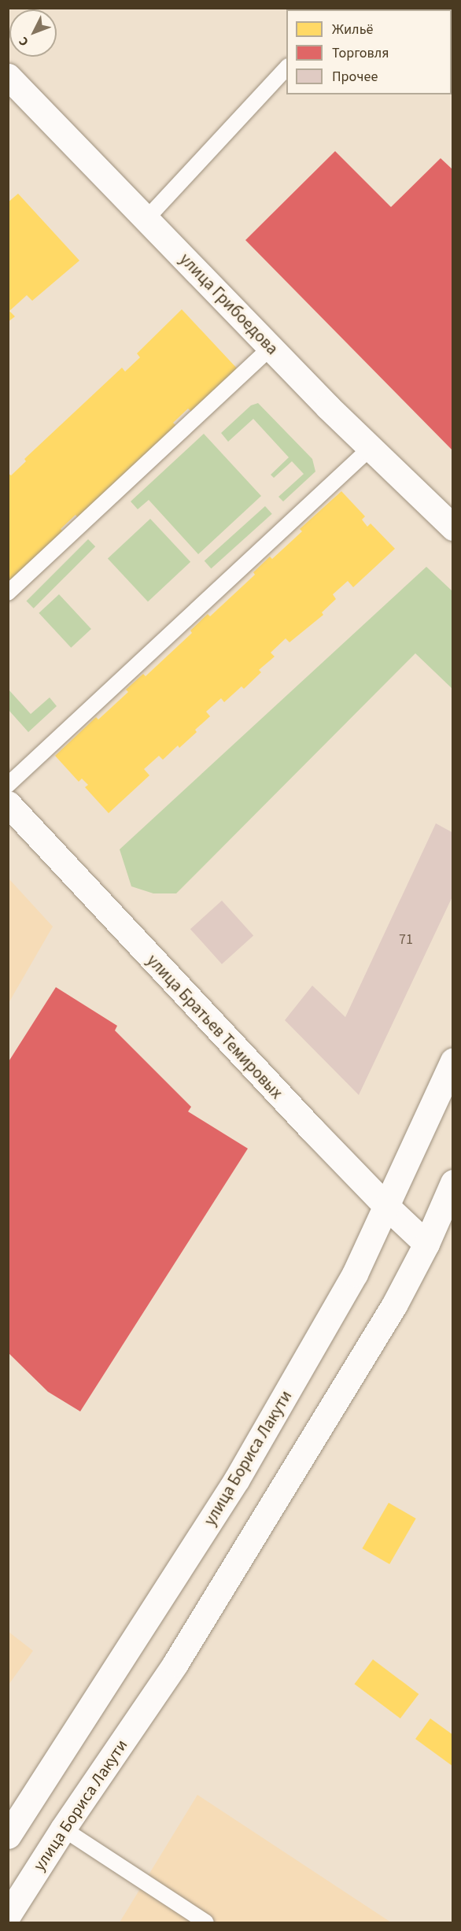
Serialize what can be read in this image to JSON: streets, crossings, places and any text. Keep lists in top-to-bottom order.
{
  "streets": {
    "main road": ["улица Грибоедова", "улица Братьев Темировых", "улица Бориса Лакути"]
  },
  "crossings": [
    ["улица Братьев Темировых", "улица Бориса Лакути"]
  ],
  "house_numbers": ["71"],
  "legend": ["Жильё", "Торговля", "Прочее"],
  "north": "bottom left"
}
